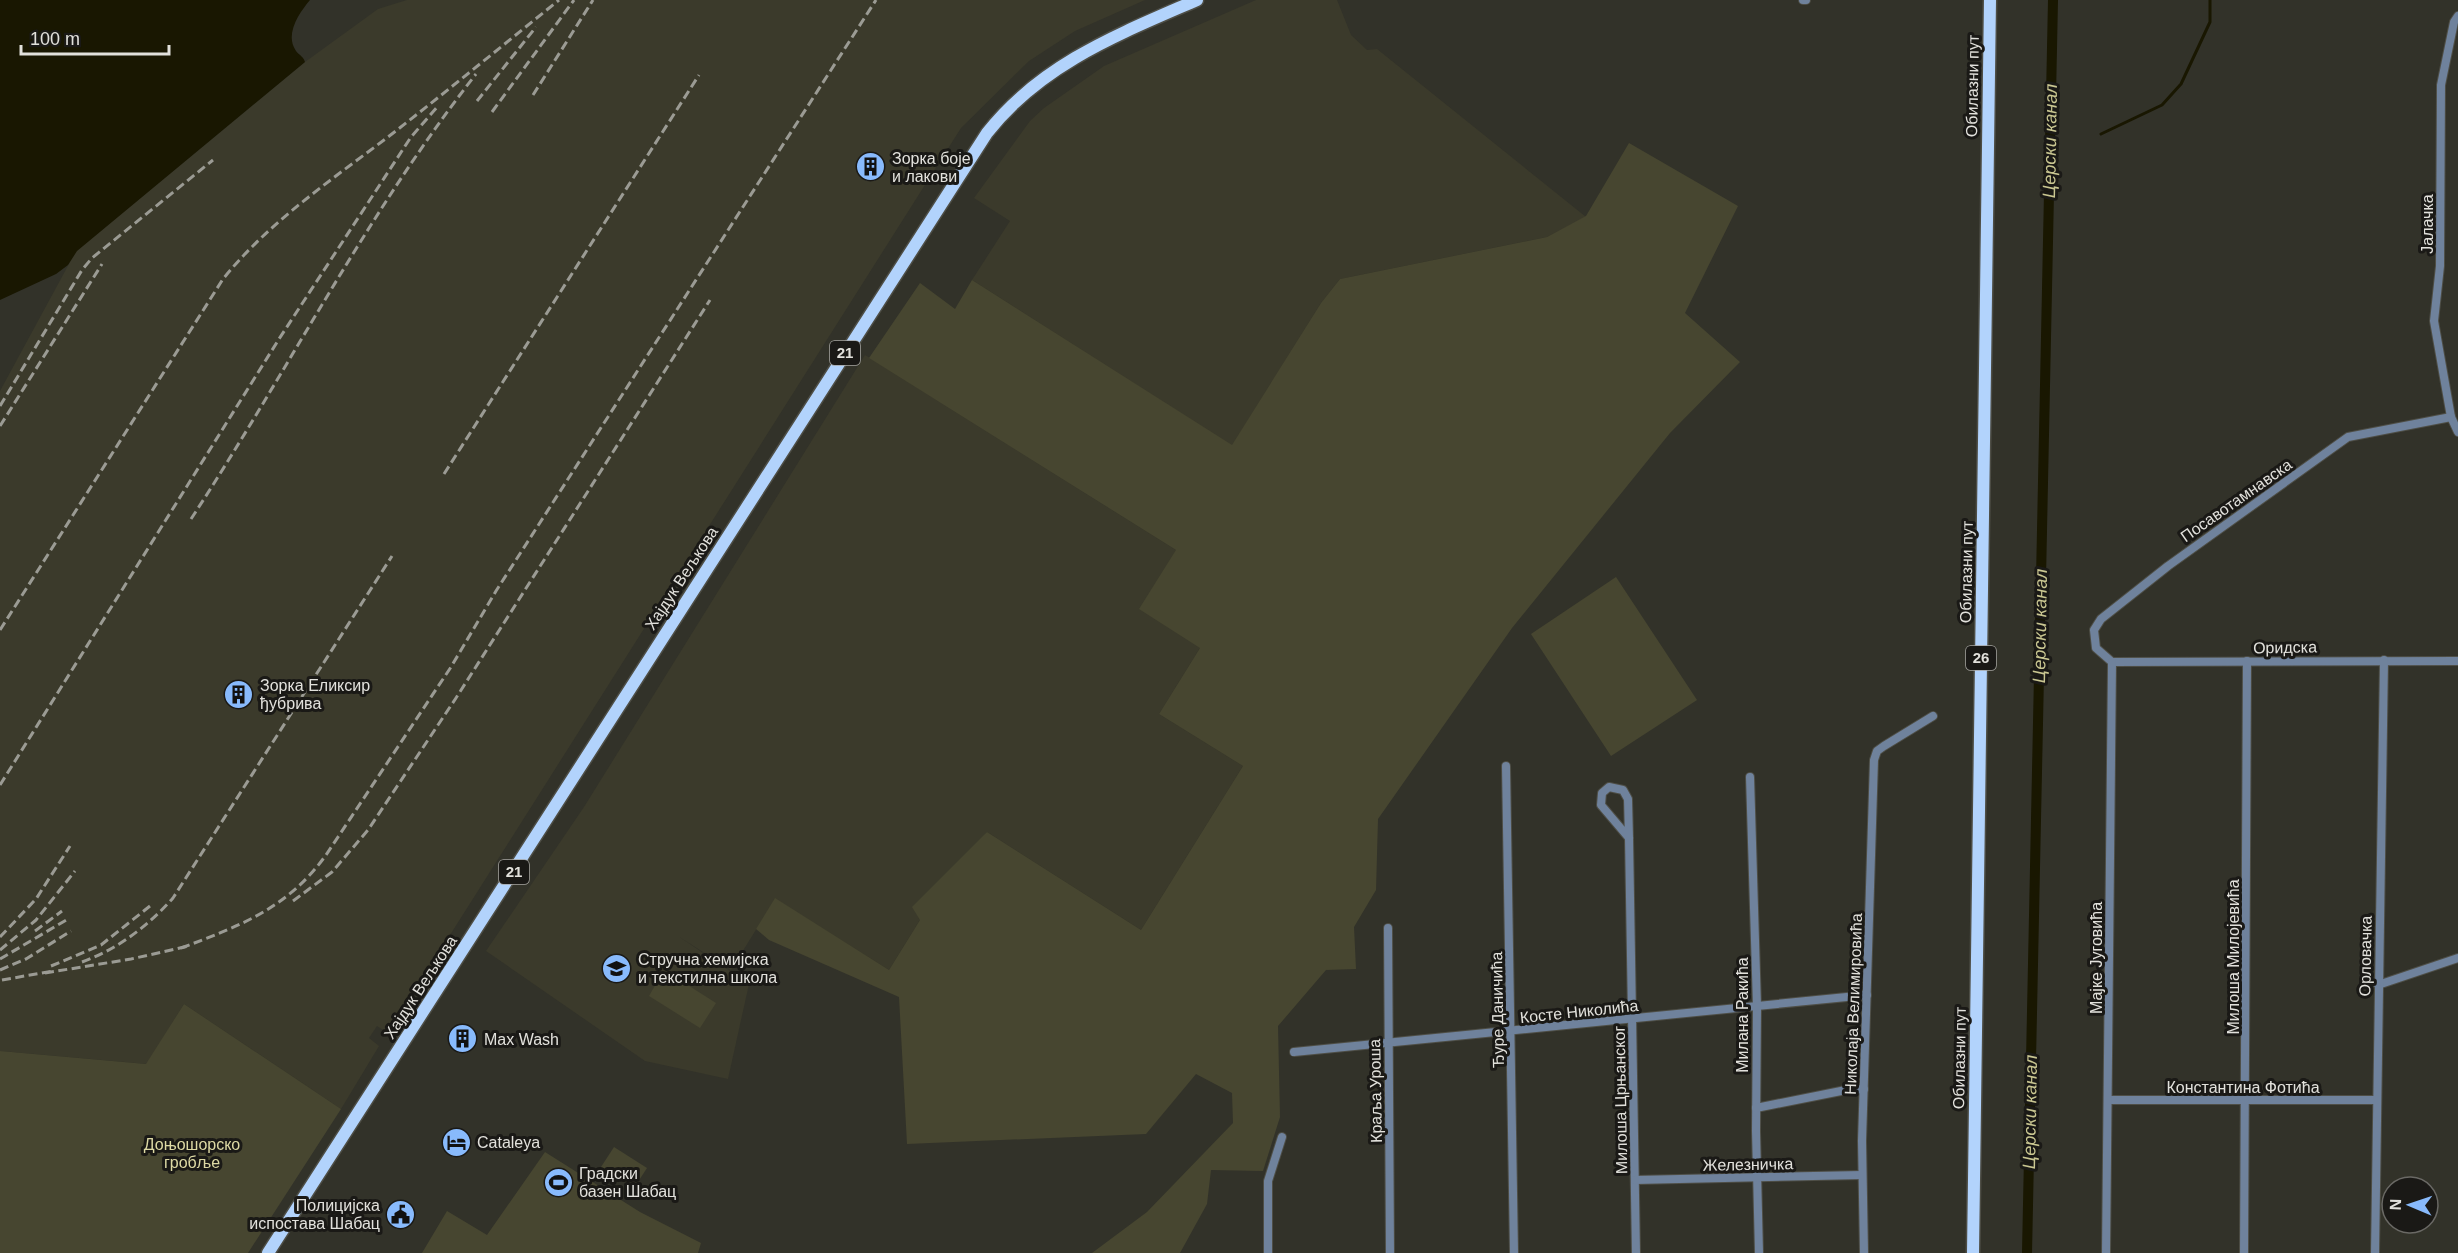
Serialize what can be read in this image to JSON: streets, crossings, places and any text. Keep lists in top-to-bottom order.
{
  "streets": {
    "main road": [
      "Обилазни пут",
      "21",
      "Хајдук Вељкова",
      "26"
    ],
    "street": [
      "Јалачка",
      "Посавотамнавска",
      "Оридска",
      "Орловачка",
      "Милоша Милојевића",
      "Мајке Југовића",
      "Николаја Велимировића",
      "Ђуре Даничића",
      "Косте Николића",
      "Милана Ракића",
      "Константина Фотића",
      "Краља Уроша",
      "Милоша Црњанског",
      "Железничка"
    ]
  },
  "crossings": [
    ["Јалачка", "Посавотамнавска"],
    ["Посавотамнавска", "Оридска"],
    ["Посавотамнавска", "Мајке Југовића"],
    ["Оридска", "Орловачка"],
    ["Оридска", "Милоша Милојевића"],
    ["Оридска", "Мајке Југовића"],
    ["Орловачка", "Константина Фотића"],
    ["Милоша Милојевића", "Константина Фотића"],
    ["Мајке Југовића", "Константина Фотића"],
    ["Николаја Велимировића", "Косте Николића"],
    ["Николаја Велимировића", "Железничка"],
    ["Ђуре Даничића", "Косте Николића"],
    ["Косте Николића", "Милана Ракића"],
    ["Косте Николића", "Краља Уроша"],
    ["Косте Николића", "Милоша Црњанског"],
    ["Милана Ракића", "Железничка"],
    ["Милоша Црњанског", "Железничка"]
  ],
  "water": ["Церски канал"],
  "parks": ["Доњошорско гробље"],
  "places": {
    "building": ["Зорка боје и лакови", "Зорка Еликсир ђубрива", "Max Wash"],
    "school or university": ["Стручна хемијска и текстилна школа"],
    "hotel": ["Cataleya"],
    "sports": ["Градски базен Шабац"],
    "public building": ["Полицијска испостава Шабац"]
  },
  "scale_bar": "100 m",
  "north": "left"
}
